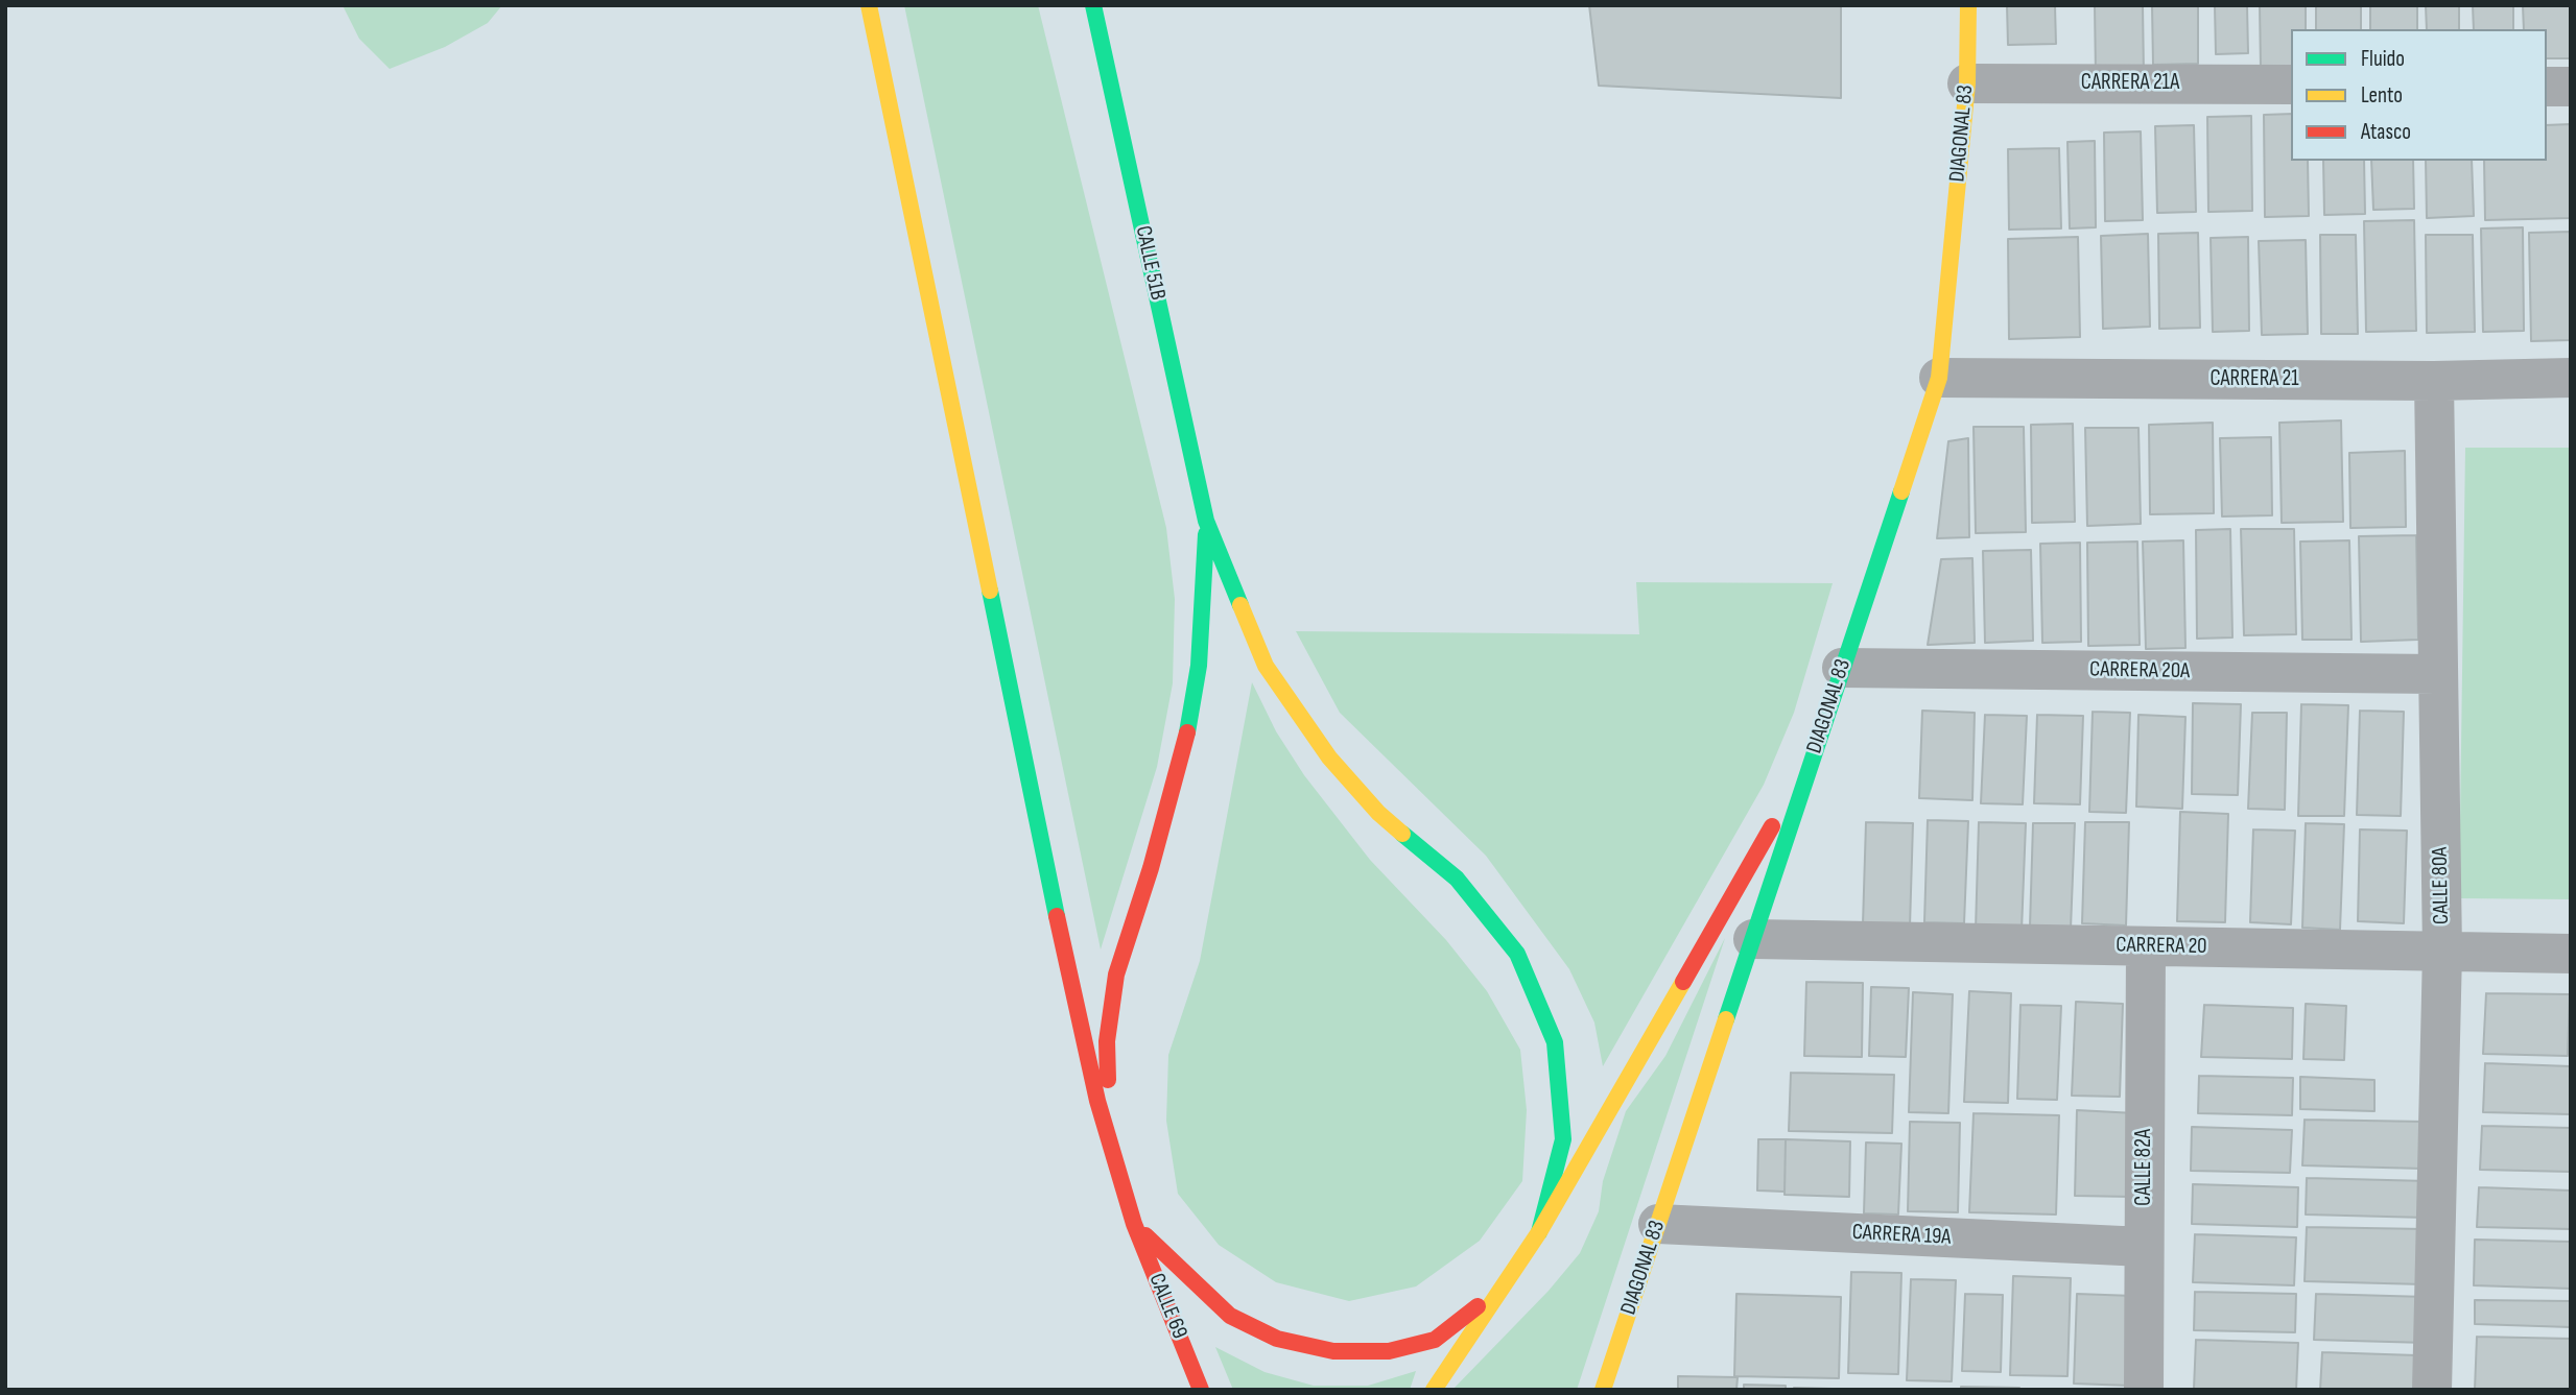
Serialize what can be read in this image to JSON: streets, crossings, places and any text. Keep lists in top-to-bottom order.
{
  "streets": {
    "street": [
      "CARRERA 21A",
      "DIAGONAL 83",
      "CALLE 51B",
      "CARRERA 21",
      "CARRERA 20A",
      "CALLE 80A",
      "CARRERA 20",
      "CALLE 82A",
      "CARRERA 19A",
      "CALLE 69"
    ]
  },
  "crossings": [
    ["CARRERA 21A", "DIAGONAL 83"],
    ["DIAGONAL 83", "CARRERA 21"],
    ["DIAGONAL 83", "CARRERA 20A"],
    ["DIAGONAL 83", "CARRERA 20"],
    ["DIAGONAL 83", "CARRERA 19A"],
    ["CARRERA 21", "CALLE 80A"],
    ["CARRERA 20A", "CALLE 80A"],
    ["CALLE 80A", "CARRERA 20"],
    ["CARRERA 20", "CALLE 82A"],
    ["CALLE 82A", "CARRERA 19A"]
  ],
  "legend": ["Fluido", "Lento", "Atasco"]
}
